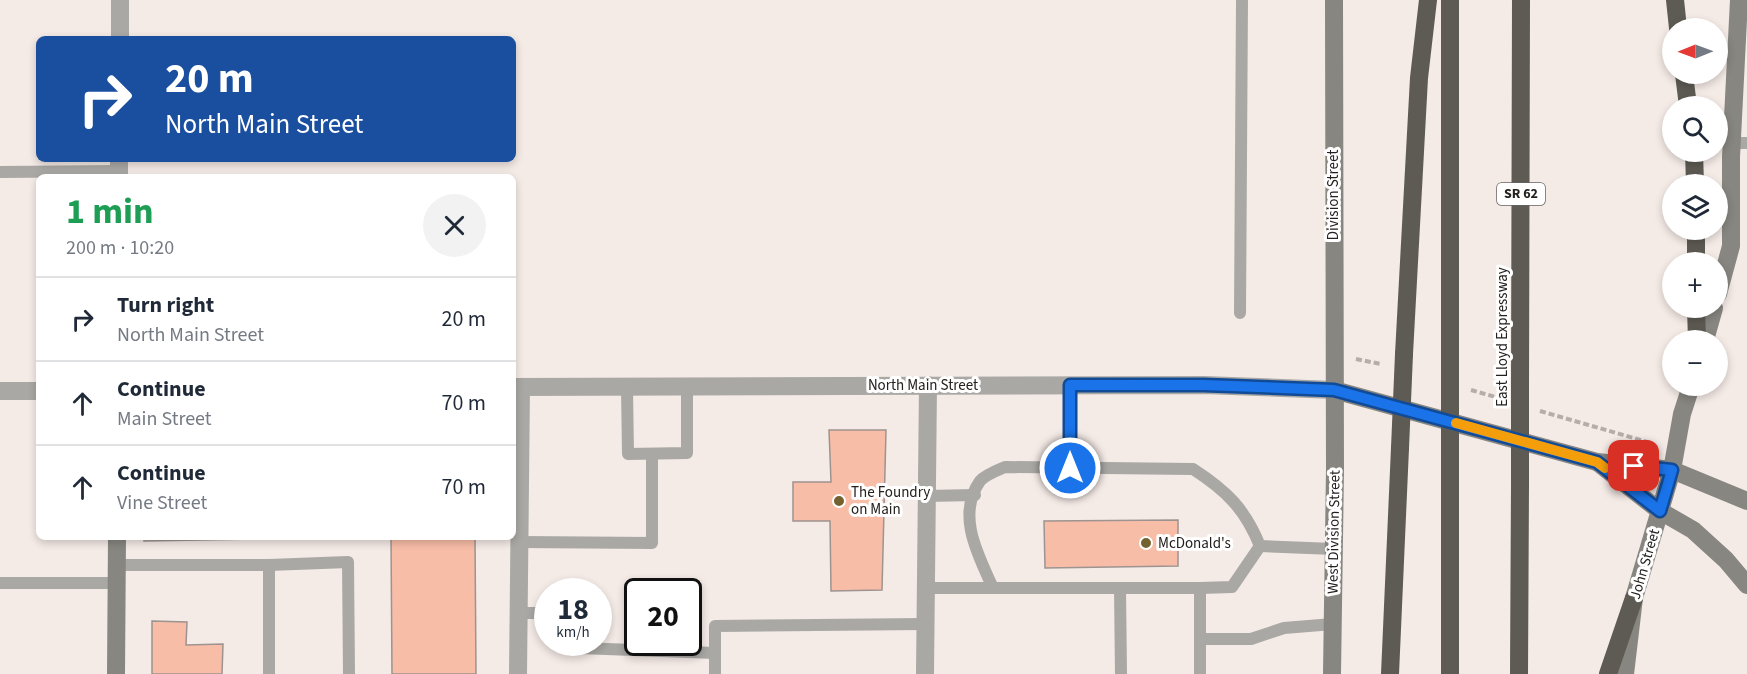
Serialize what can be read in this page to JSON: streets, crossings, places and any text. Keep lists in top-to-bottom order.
{
  "streets": {
    "highway": ["SR 62", "East Lloyd Expressway"],
    "main road": ["Division Street", "West Division Street", "John Street"],
    "street": ["North Main Street"]
  },
  "crossings": [
    ["Division Street", "North Main Street"],
    ["Division Street", "West Division Street"],
    ["North Main Street", "West Division Street"]
  ],
  "places": ["The Foundry on Main", "McDonald's"],
  "north": "left",
  "page": {
    "map_buttons": ["+", "−"],
    "turn": ["20 m", "North Main Street"],
    "heading": ["1 min", "200 m · 10:20"],
    "list": [
      {
        "name": "Turn right",
        "note": "North Main Street",
        "value": "20 m"
      },
      {
        "name": "Continue",
        "note": "Main Street",
        "value": "70 m"
      },
      {
        "name": "Continue",
        "note": "Vine Street",
        "value": "70 m"
      }
    ],
    "speed": "18 km/h",
    "limit": "20"
  }
}
